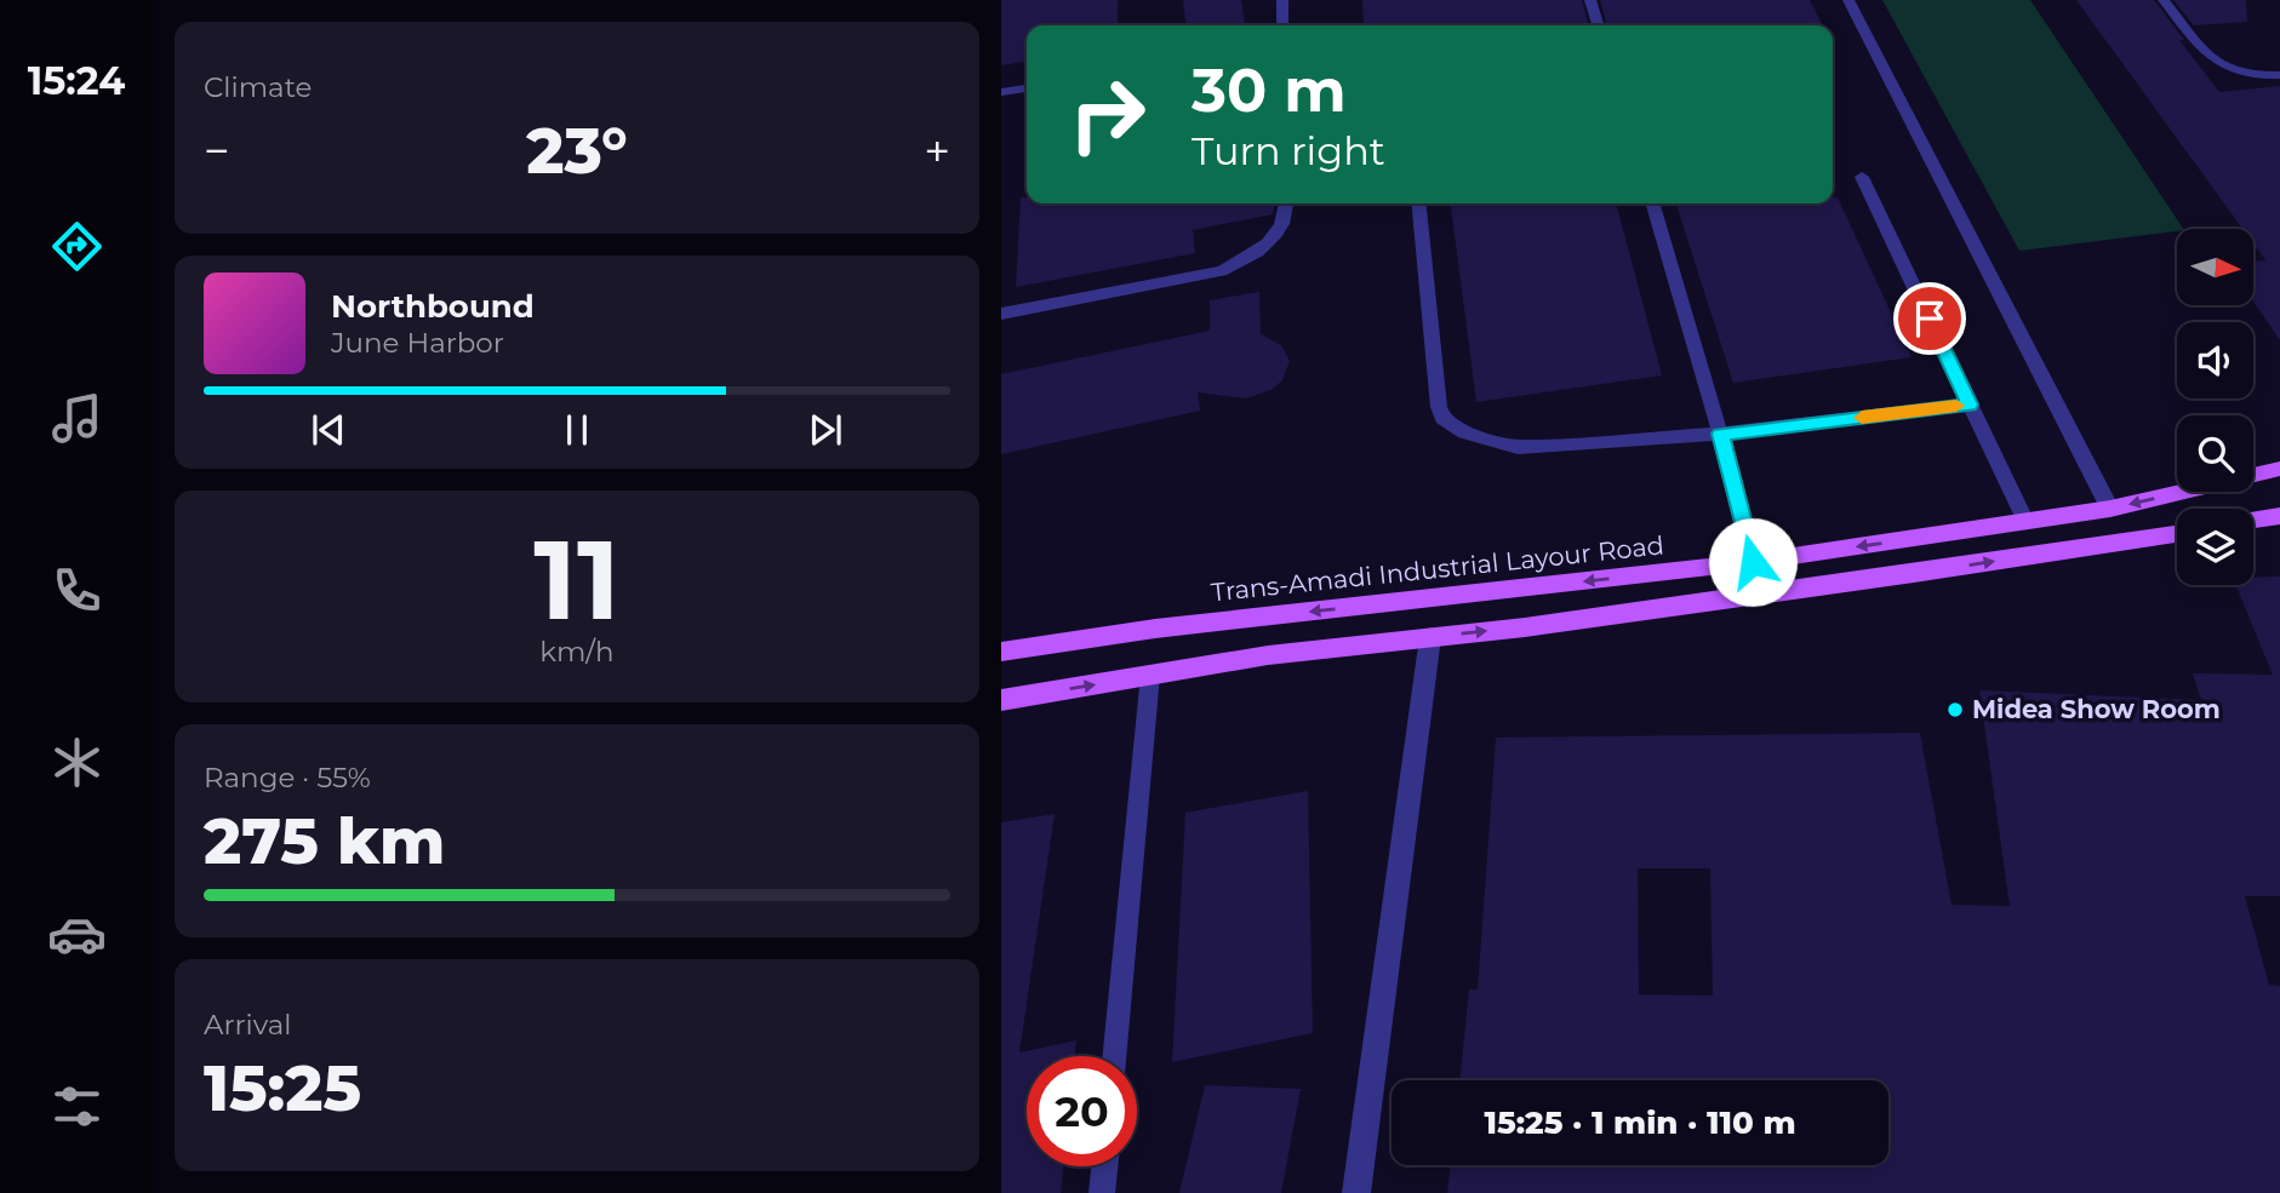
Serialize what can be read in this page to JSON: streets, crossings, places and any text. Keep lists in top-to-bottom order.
{
  "streets": {
    "main road": ["Trans-Amadi Industrial Layour Road"]
  },
  "places": ["Midea Show Room"],
  "north": "right",
  "page": {
    "tabs": "15:24",
    "tile": [
      "Climate",
      ["11", "km/h"],
      ["Range · 55%", "275 km"],
      ["Arrival", "15:25"]
    ],
    "turn": ["30 m", "Turn right"],
    "heat": ["−", "23°", "+"],
    "song": ["Northbound", "June Harbor"],
    "limit": "20",
    "trip": "15:25 · 1 min · 110 m"
  }
}
